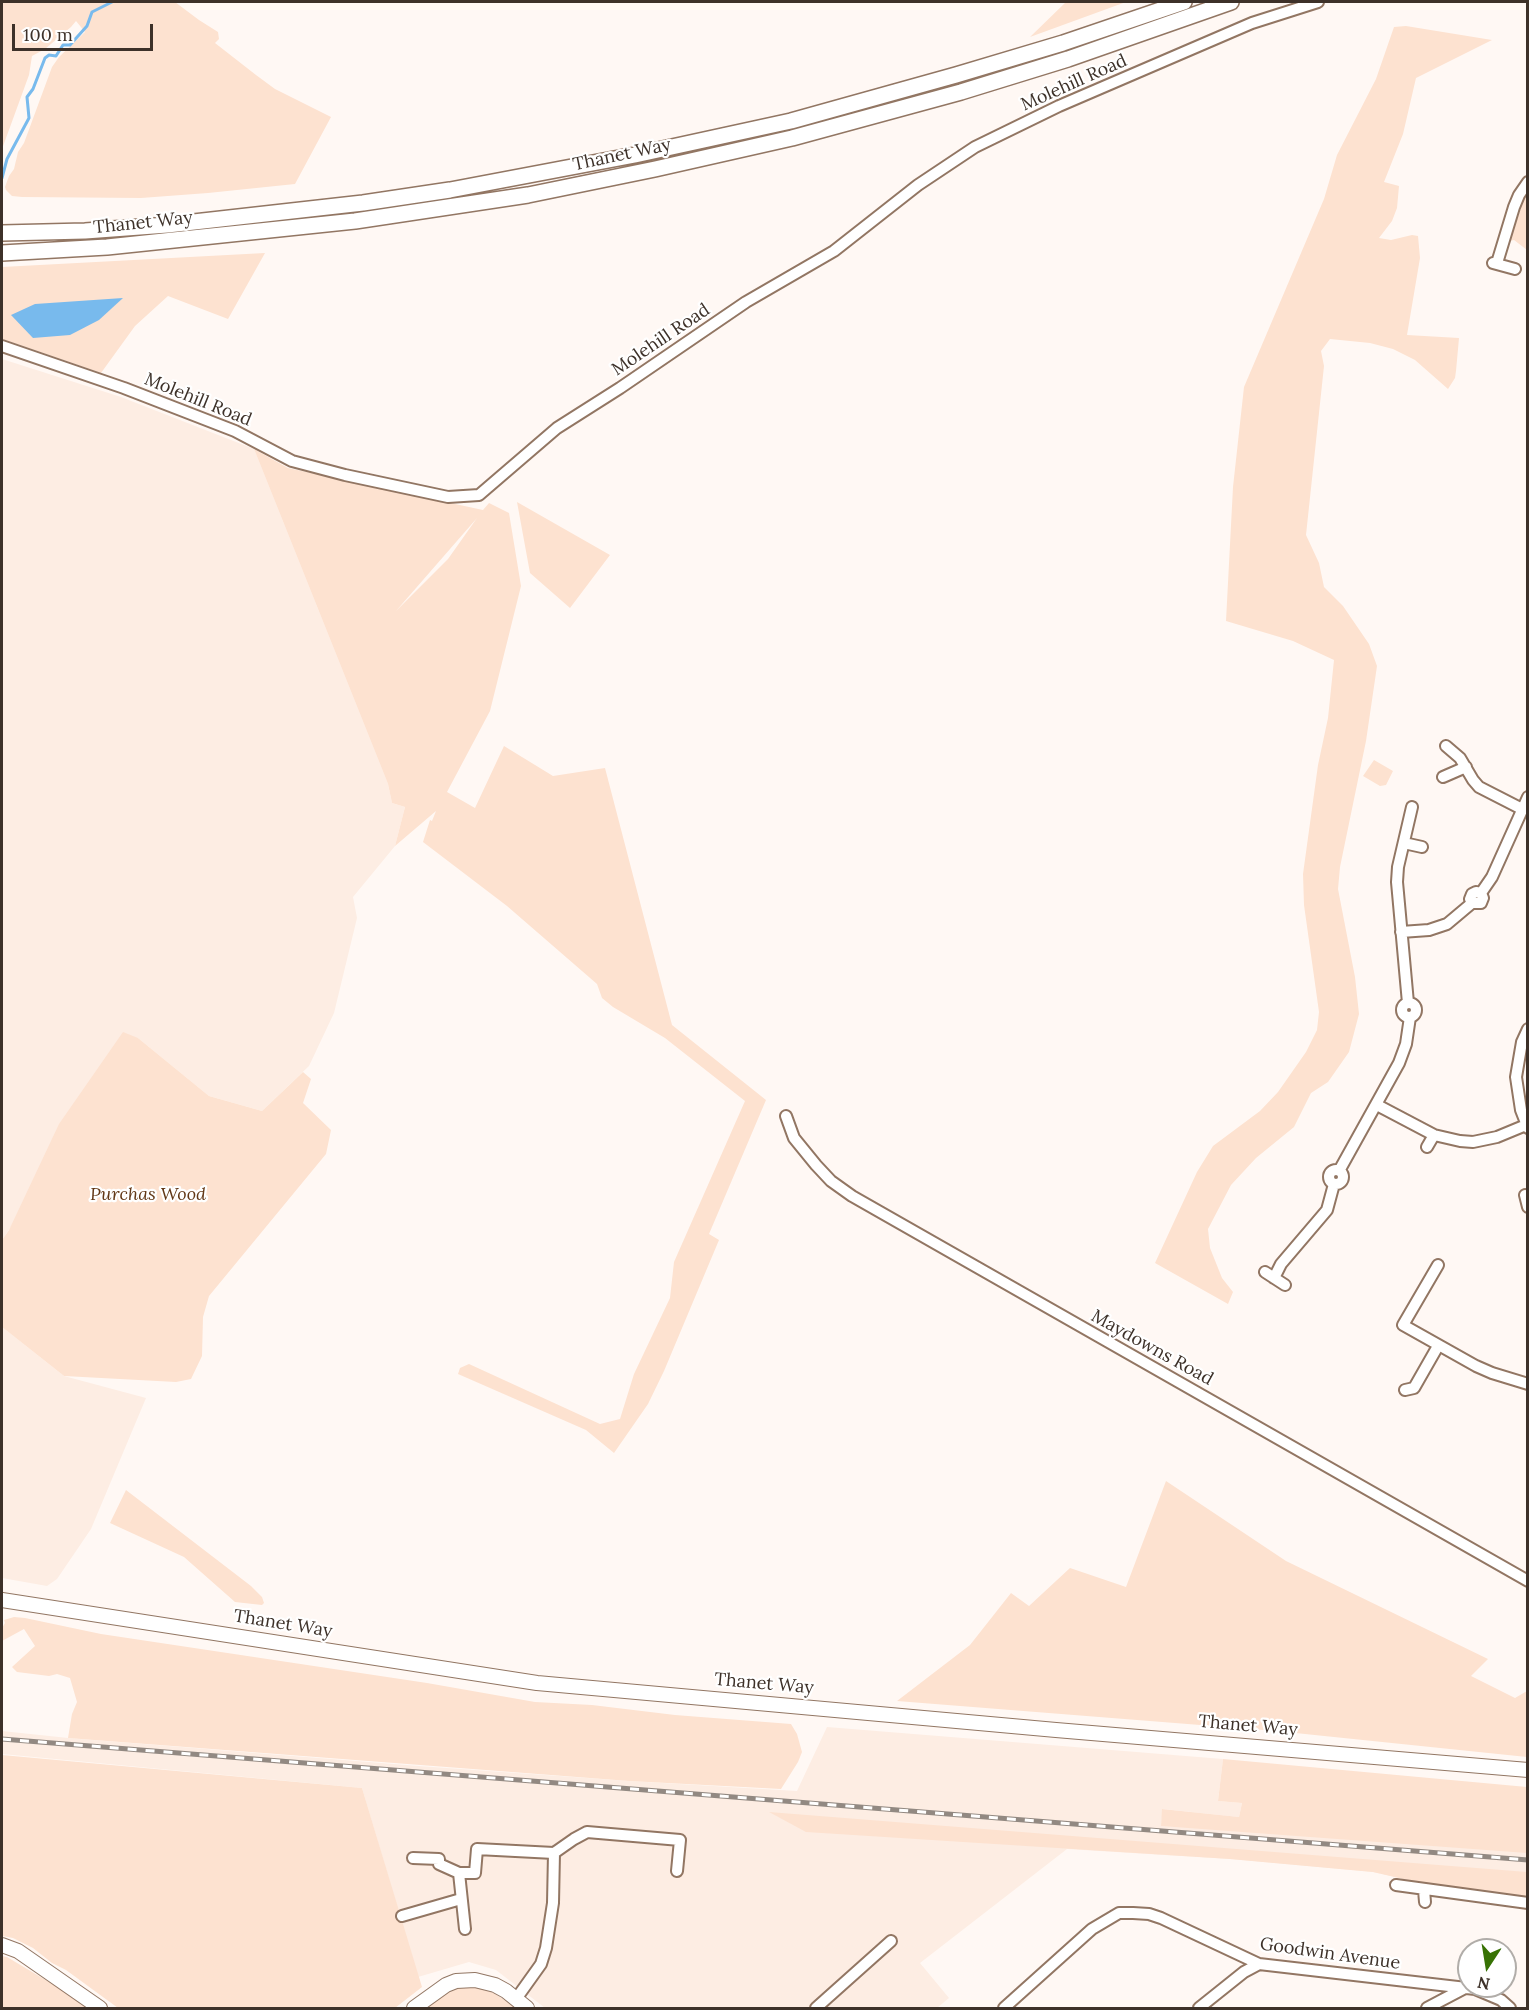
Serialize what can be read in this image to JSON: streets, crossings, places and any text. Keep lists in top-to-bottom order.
{
  "streets": {
    "highway": ["Thanet Way"],
    "street": ["Molehill Road", "Maydowns Road", "Goodwin Avenue"]
  },
  "parks": ["Purchas Wood"],
  "scale_bar": "100 m",
  "north": "bottom"
}
